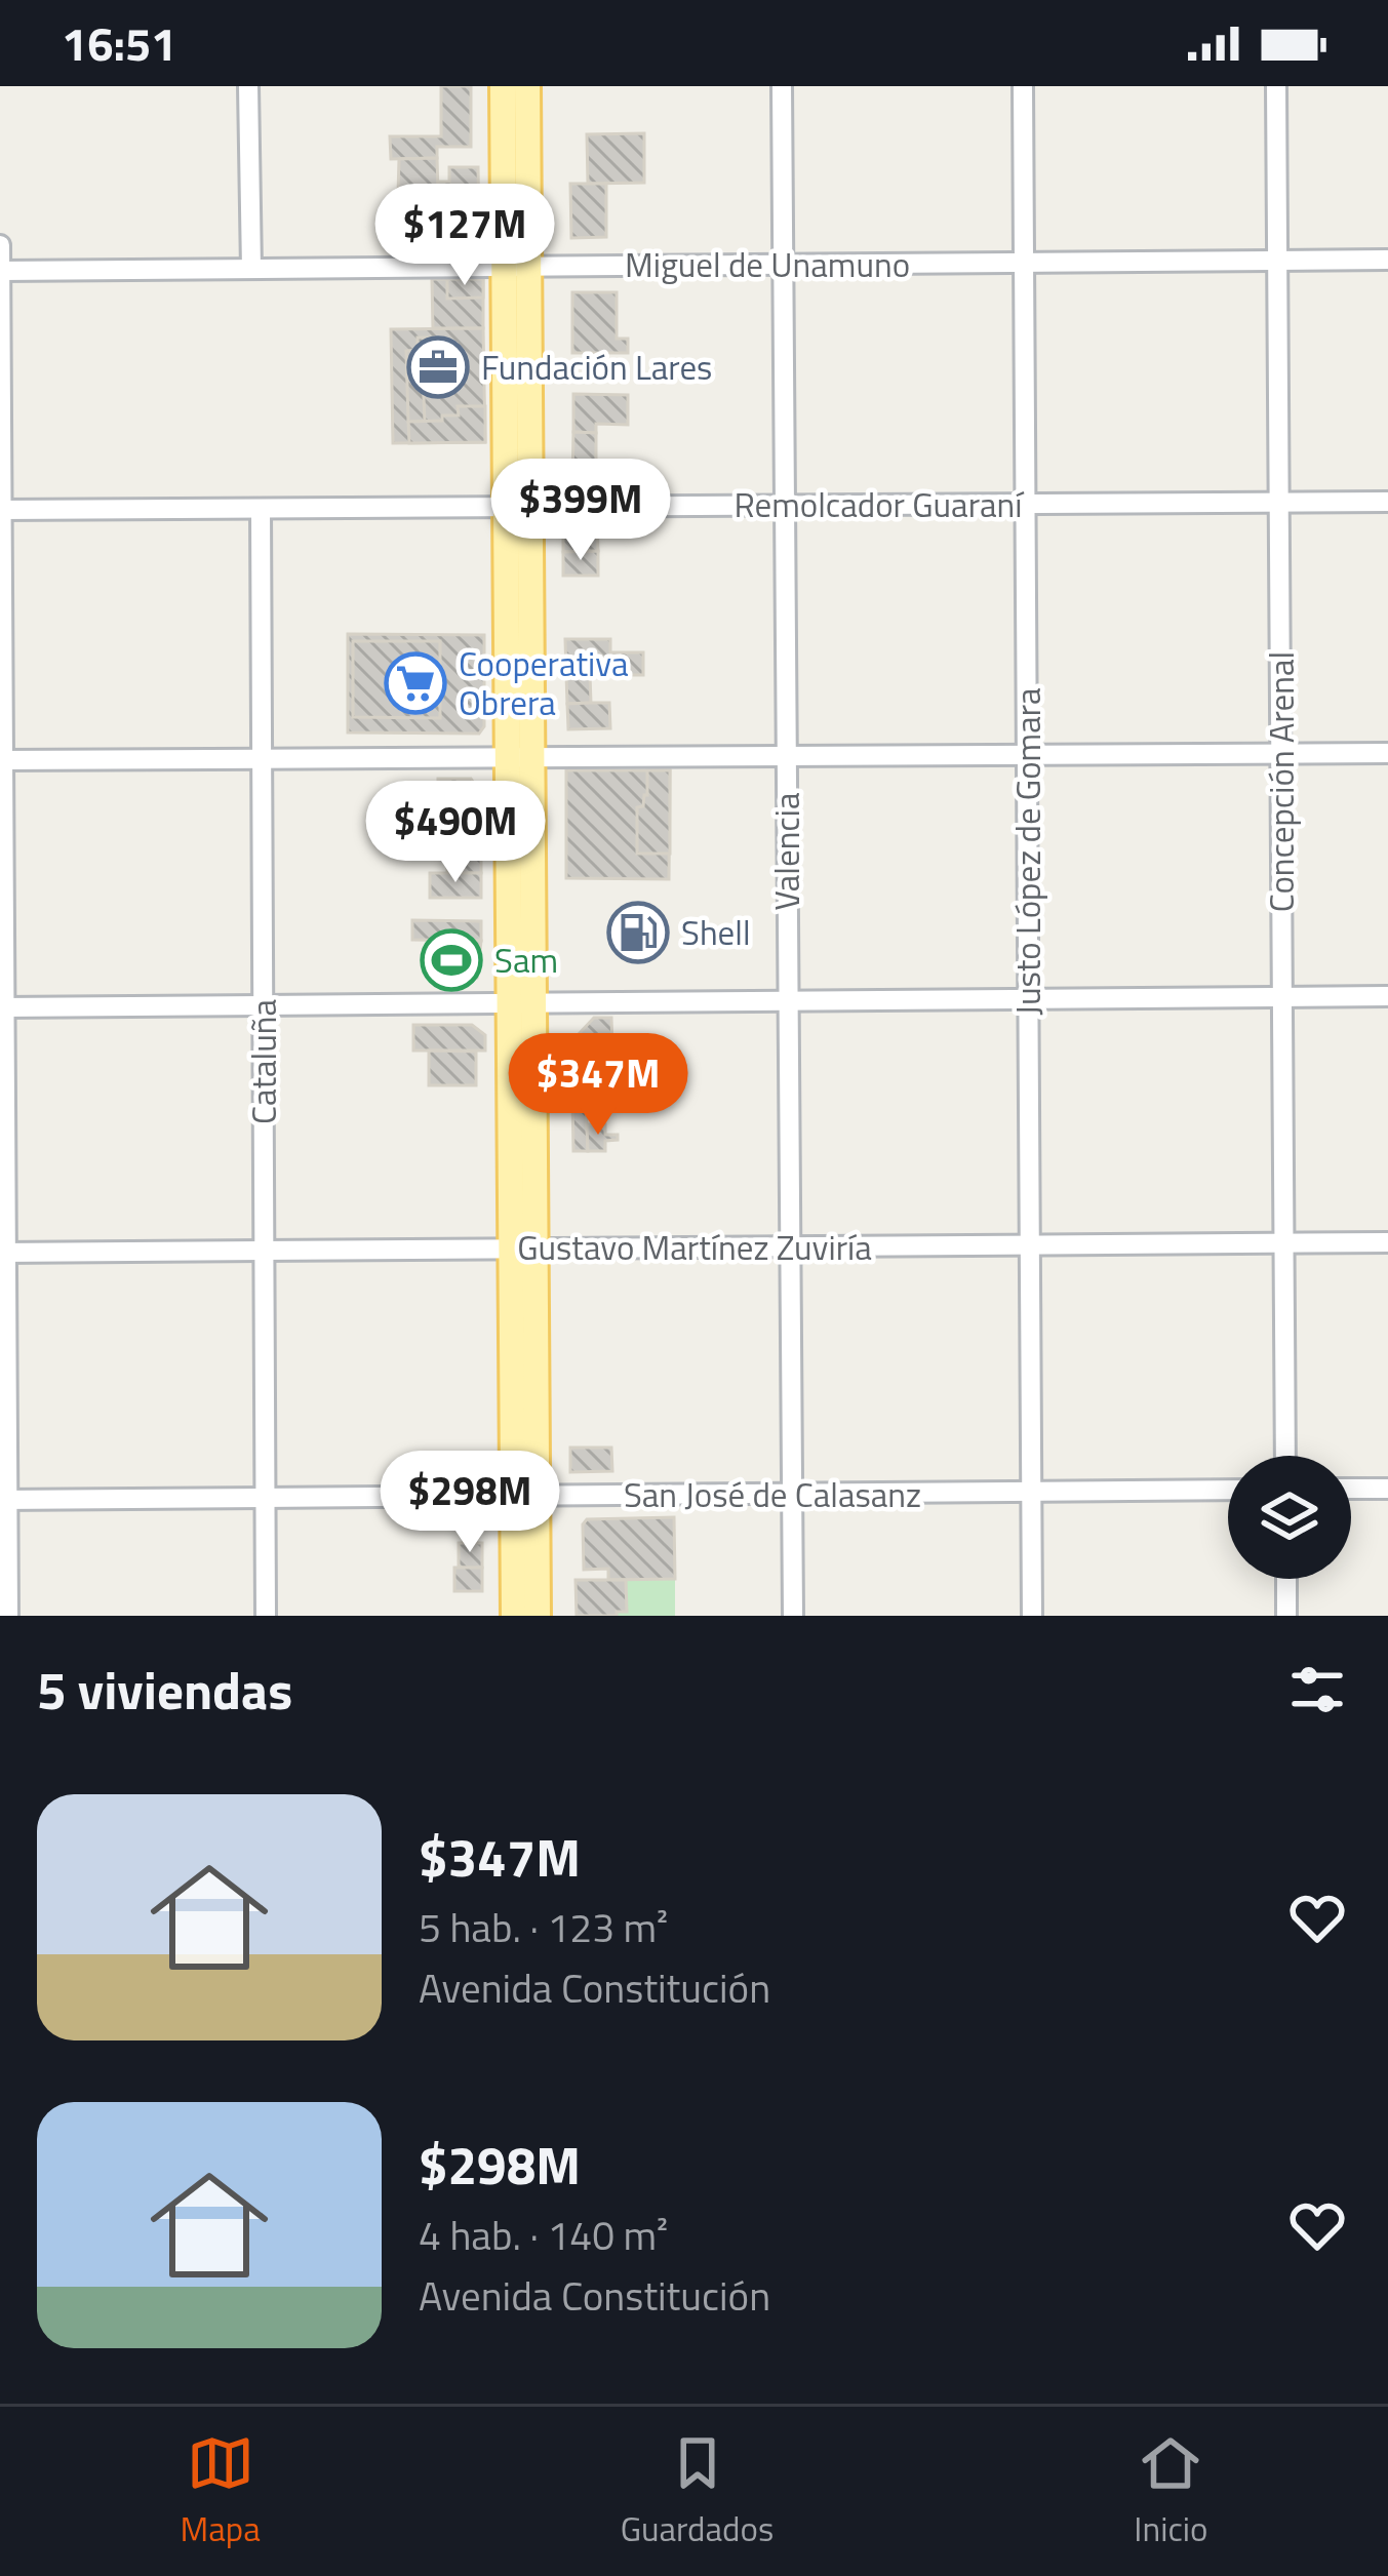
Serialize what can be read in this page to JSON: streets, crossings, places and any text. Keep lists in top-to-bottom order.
{
  "streets": {
    "street": [
      "Miguel de Unamuno",
      "Remolcador Guaraní",
      "Concepción Arenal",
      "Valencia",
      "Justo López de Gomara",
      "Cataluña",
      "Gustavo Martínez Zuviría",
      "San José de Calasanz"
    ]
  },
  "crossings": [
    ["Miguel de Unamuno", "Concepción Arenal"],
    ["Miguel de Unamuno", "Valencia"],
    ["Miguel de Unamuno", "Justo López de Gomara"],
    ["Remolcador Guaraní", "Concepción Arenal"],
    ["Remolcador Guaraní", "Valencia"],
    ["Remolcador Guaraní", "Justo López de Gomara"],
    ["Remolcador Guaraní", "Cataluña"],
    ["Concepción Arenal", "Gustavo Martínez Zuviría"],
    ["Valencia", "Gustavo Martínez Zuviría"],
    ["Valencia", "San José de Calasanz"],
    ["Justo López de Gomara", "Gustavo Martínez Zuviría"],
    ["Justo López de Gomara", "San José de Calasanz"],
    ["Cataluña", "Gustavo Martínez Zuviría"],
    ["Cataluña", "San José de Calasanz"]
  ],
  "places": {
    "office": ["Fundación Lares"],
    "supermarket": ["Cooperativa Obrera"],
    "fuel station": ["Shell"],
    "sports": ["Sam"]
  },
  "page": {
    "status": "16:51",
    "price": [
      "$127M",
      "$399M",
      "$490M",
      "$347M",
      "$298M"
    ],
    "heading": "5 viviendas",
    "list": [
      {
        "name": "$347M",
        "note": "5 hab. · 123 m² · Avenida Constitución"
      },
      {
        "name": "$298M",
        "note": "4 hab. · 140 m² · Avenida Constitución"
      }
    ],
    "tabs": ["Mapa", "Guardados", "Inicio"]
  }
}
